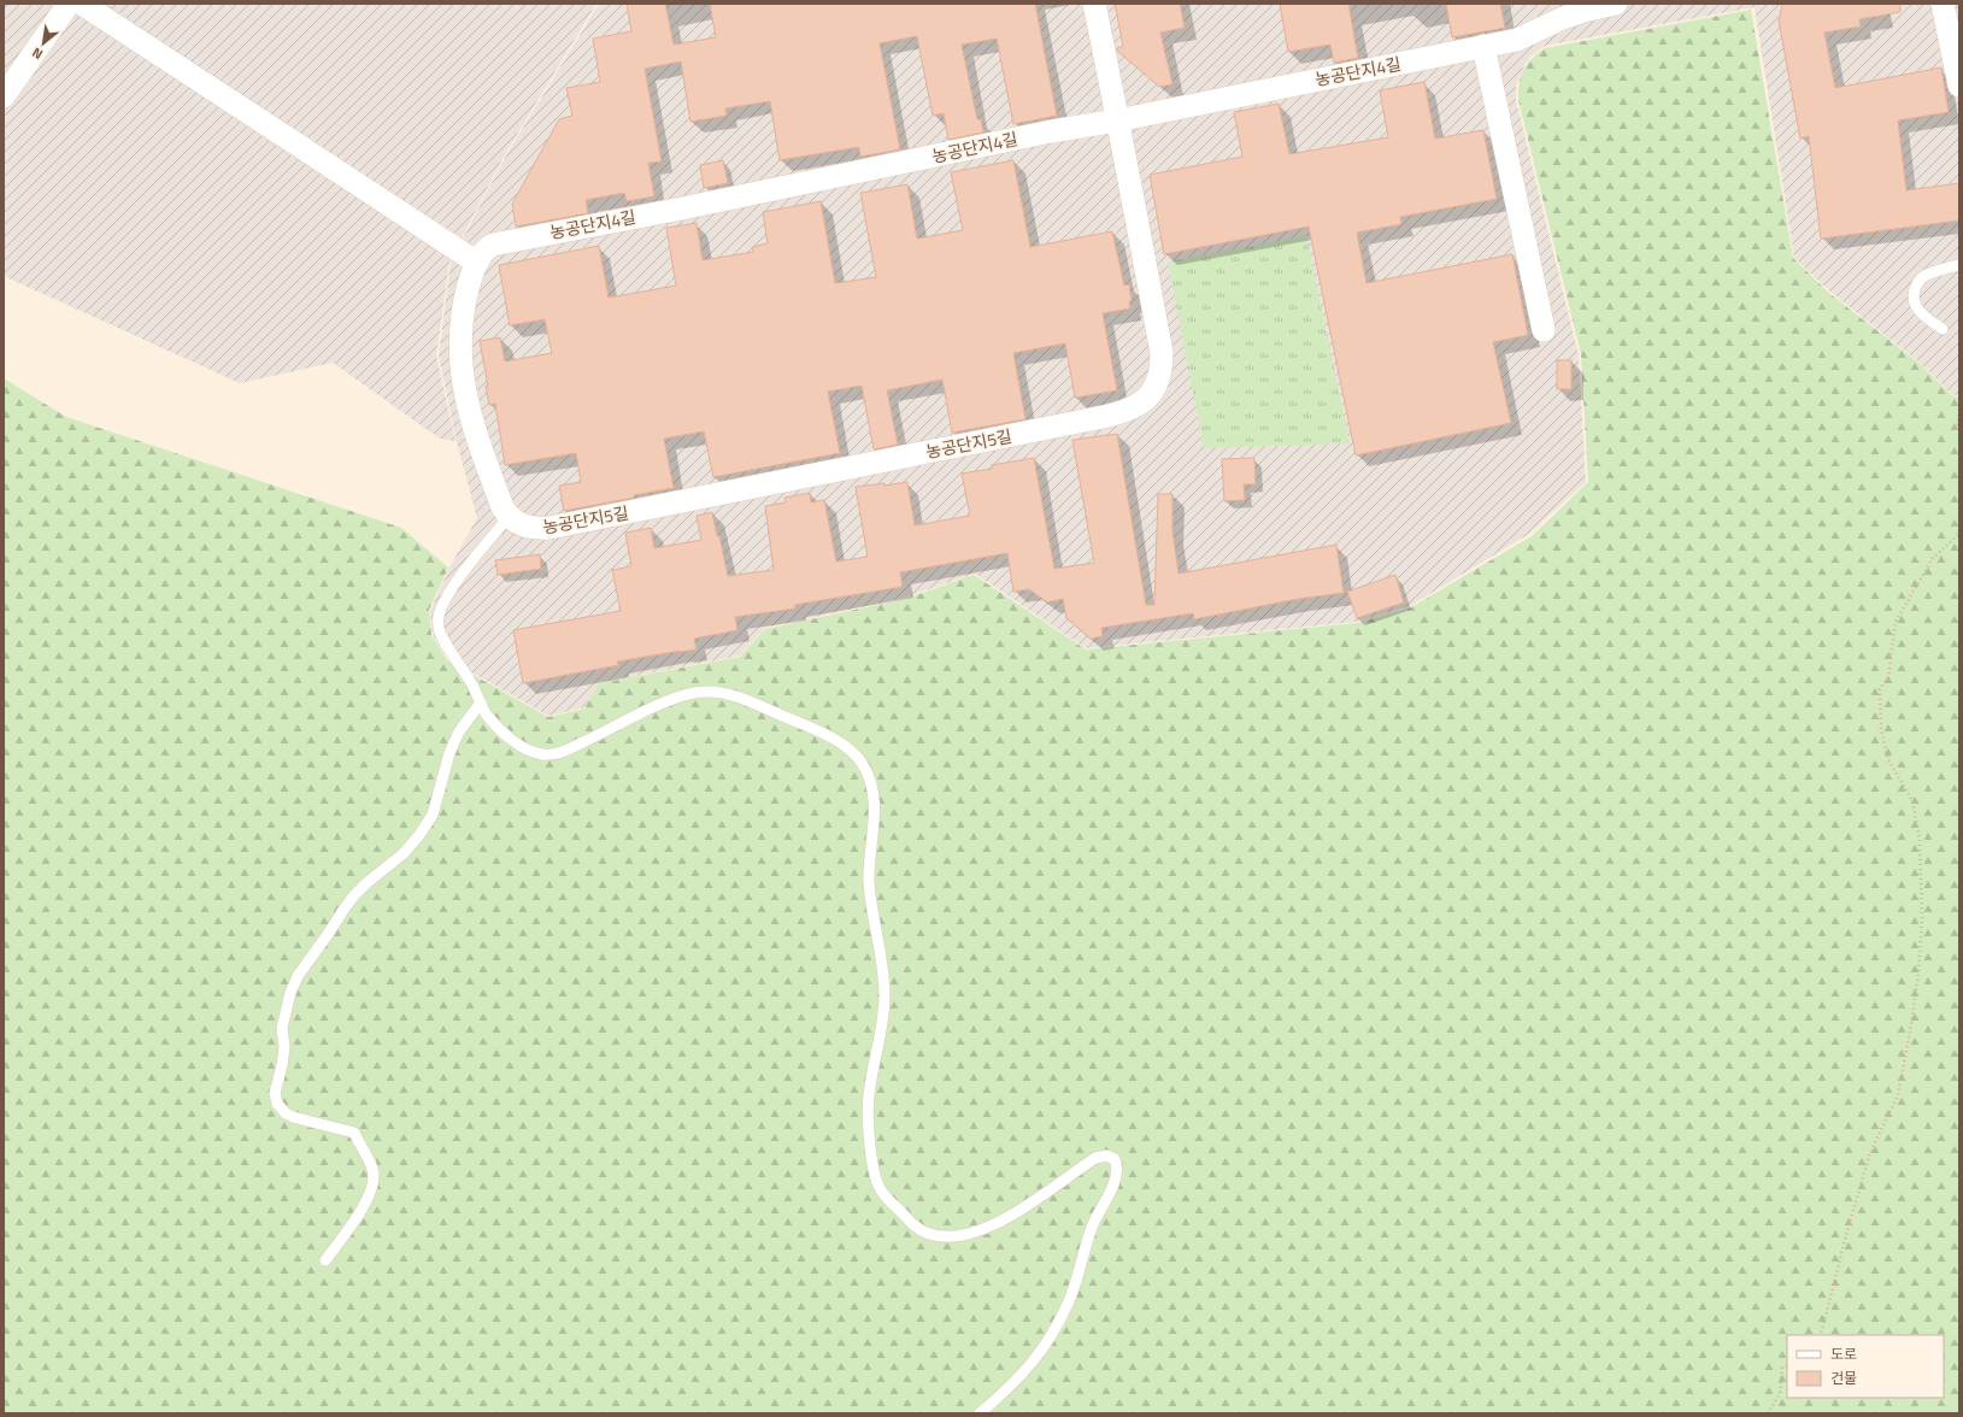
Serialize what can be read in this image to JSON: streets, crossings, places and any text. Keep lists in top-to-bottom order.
{
  "streets": {
    "street": ["농공단지4길", "농공단지5길"]
  },
  "crossings": [
    ["농공단지4길", "농공단지5길"]
  ],
  "legend": ["도로", "건물"],
  "north": "bottom left"
}
